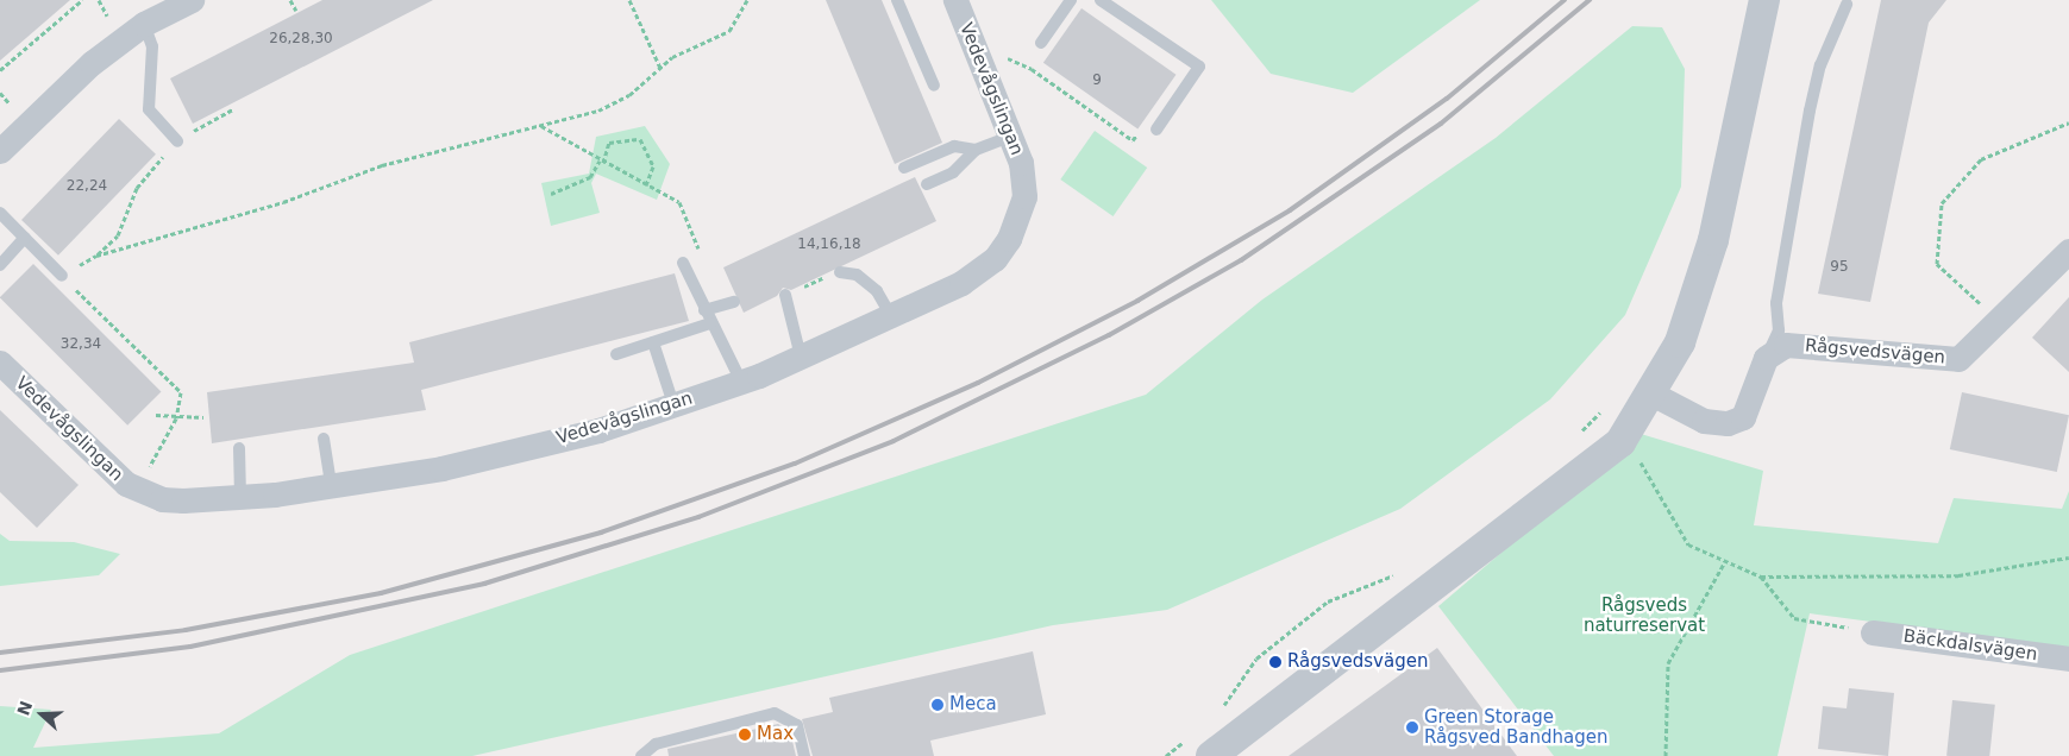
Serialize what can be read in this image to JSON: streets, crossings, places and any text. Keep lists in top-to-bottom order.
{
  "streets": {
    "street": ["Vedevågslingan", "Rågsvedsvägen", "Bäckdalsvägen"]
  },
  "parks": ["Rågsveds naturreservat"],
  "places": [
    "Rågsvedsvägen",
    "Meca",
    "Green Storage Rågsved Bandhagen",
    "Max"
  ],
  "house_numbers": [
    "26,28,30",
    "9",
    "22,24",
    "14,16,18",
    "95",
    "32,34"
  ],
  "north": "left"
}
